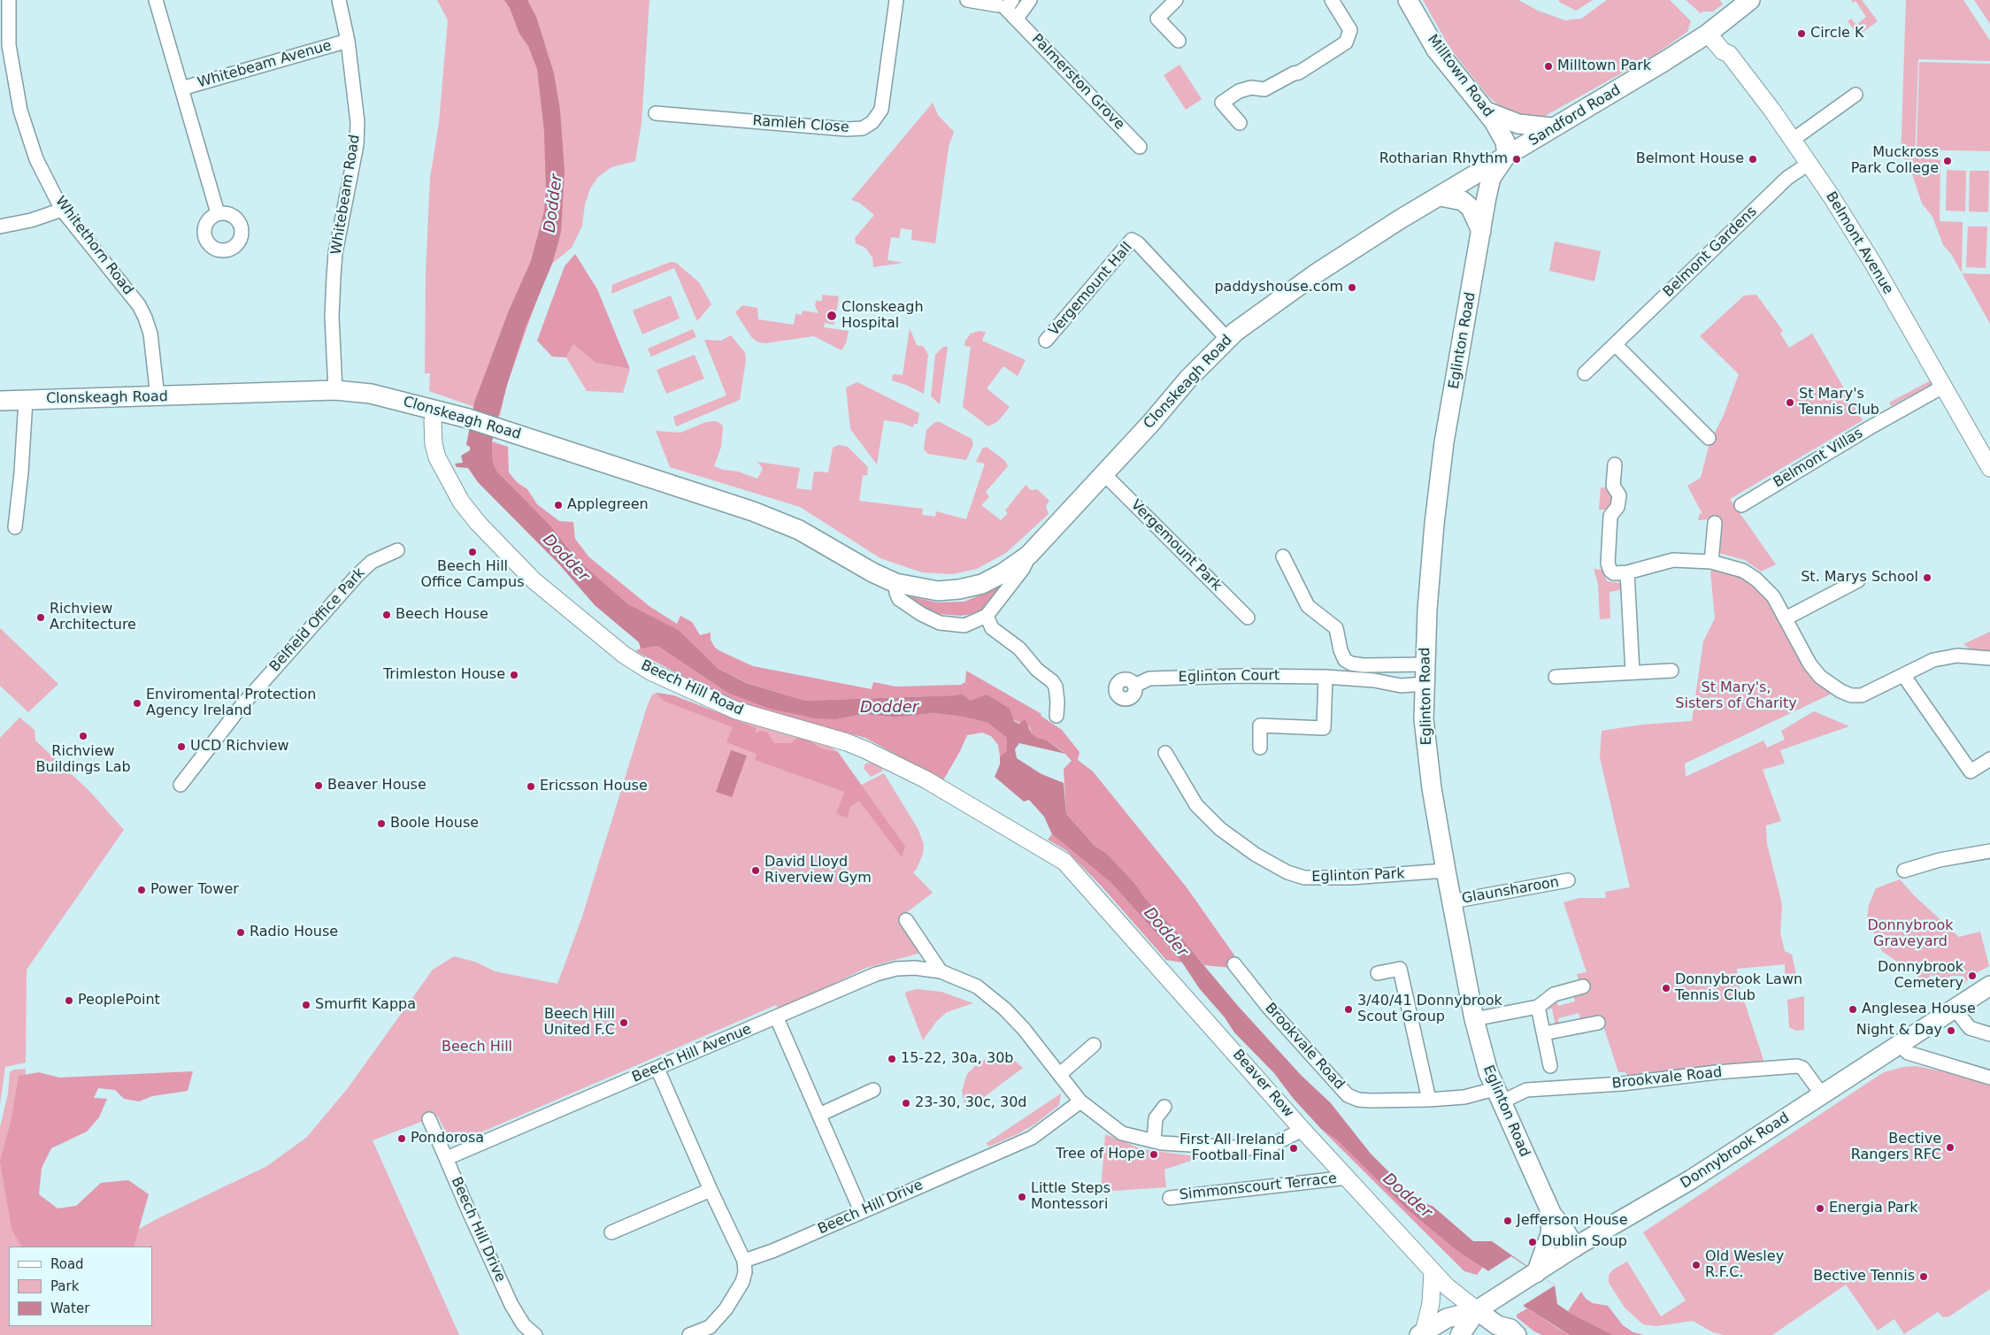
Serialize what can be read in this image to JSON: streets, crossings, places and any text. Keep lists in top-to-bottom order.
{
  "streets": {
    "main road": [
      "Milltown Road",
      "Sandford Road",
      "Eglinton Road",
      "Clonskeagh Road",
      "Donnybrook Road"
    ],
    "street": [
      "Whitebeam Avenue",
      "Palmerston Grove",
      "Ramleh Close",
      "Whitebeam Road",
      "Belmont Avenue",
      "Whitethorn Road",
      "Belmont Gardens",
      "Vergemount Hall",
      "Belmont Villas",
      "Vergemount Park",
      "Belfield Office Park",
      "Eglinton Court",
      "Beech Hill Road",
      "Eglinton Park",
      "Glaunsharoon",
      "Brookvale Road",
      "Beech Hill Avenue",
      "Beaver Row",
      "Simmonscourt Terrace",
      "Beech Hill Drive"
    ]
  },
  "crossings": [
    ["Whitebeam Avenue", "Whitebeam Road"],
    ["Milltown Road", "Sandford Road"],
    ["Milltown Road", "Eglinton Road"],
    ["Milltown Road", "Clonskeagh Road"],
    ["Sandford Road", "Belmont Avenue"],
    ["Sandford Road", "Eglinton Road"],
    ["Sandford Road", "Clonskeagh Road"],
    ["Whitebeam Road", "Clonskeagh Road"],
    ["Belmont Avenue", "Belmont Gardens"],
    ["Belmont Avenue", "Belmont Villas"],
    ["Whitethorn Road", "Clonskeagh Road"],
    ["Vergemount Hall", "Clonskeagh Road"],
    ["Eglinton Road", "Clonskeagh Road"],
    ["Eglinton Road", "Eglinton Court"],
    ["Eglinton Road", "Eglinton Park"],
    ["Eglinton Road", "Glaunsharoon"],
    ["Eglinton Road", "Brookvale Road"],
    ["Eglinton Road", "Donnybrook Road"],
    ["Clonskeagh Road", "Vergemount Park"],
    ["Clonskeagh Road", "Beech Hill Road"],
    ["Beech Hill Road", "Beaver Row"],
    ["Brookvale Road", "Donnybrook Road"],
    ["Beech Hill Avenue", "Beaver Row"],
    ["Beech Hill Avenue", "Beech Hill Drive"],
    ["Beaver Row", "Donnybrook Road"],
    ["Beaver Row", "Simmonscourt Terrace"]
  ],
  "water": ["Dodder"],
  "parks": ["St Mary's, Sisters of Charity", "Donnybrook Graveyard", "Beech Hill"],
  "places": [
    "Circle K",
    "Milltown Park",
    "Rotharian Rhythm",
    "Belmont House",
    "Muckross Park College",
    "paddyshouse.com",
    "Clonskeagh Hospital",
    "St Mary's Tennis Club",
    "Applegreen",
    "Beech Hill Office Campus",
    "St. Marys School",
    "Beech House",
    "Richview Architecture",
    "Trimleston House",
    "Enviromental Protection Agency Ireland",
    "Richview Buildings Lab",
    "UCD Richview",
    "Beaver House",
    "Ericsson House",
    "Boole House",
    "David Lloyd Riverview Gym",
    "Power Tower",
    "Radio House",
    "Donnybrook Cemetery",
    "Donnybrook Lawn Tennis Club",
    "PeoplePoint",
    "Smurfit Kappa",
    "3/40/41 Donnybrook Scout Group",
    "Anglesea House",
    "Beech Hill United F.C",
    "Night & Day",
    "15-22, 30a, 30b",
    "23-30, 30c, 30d",
    "Pondorosa",
    "Bective Rangers RFC",
    "First All Ireland Football Final",
    "Tree of Hope",
    "Little Steps Montessori",
    "Energia Park",
    "Jefferson House",
    "Dublin Soup",
    "Old Wesley R.F.C.",
    "Bective Tennis"
  ],
  "legend": ["Road", "Park", "Water"]
}
